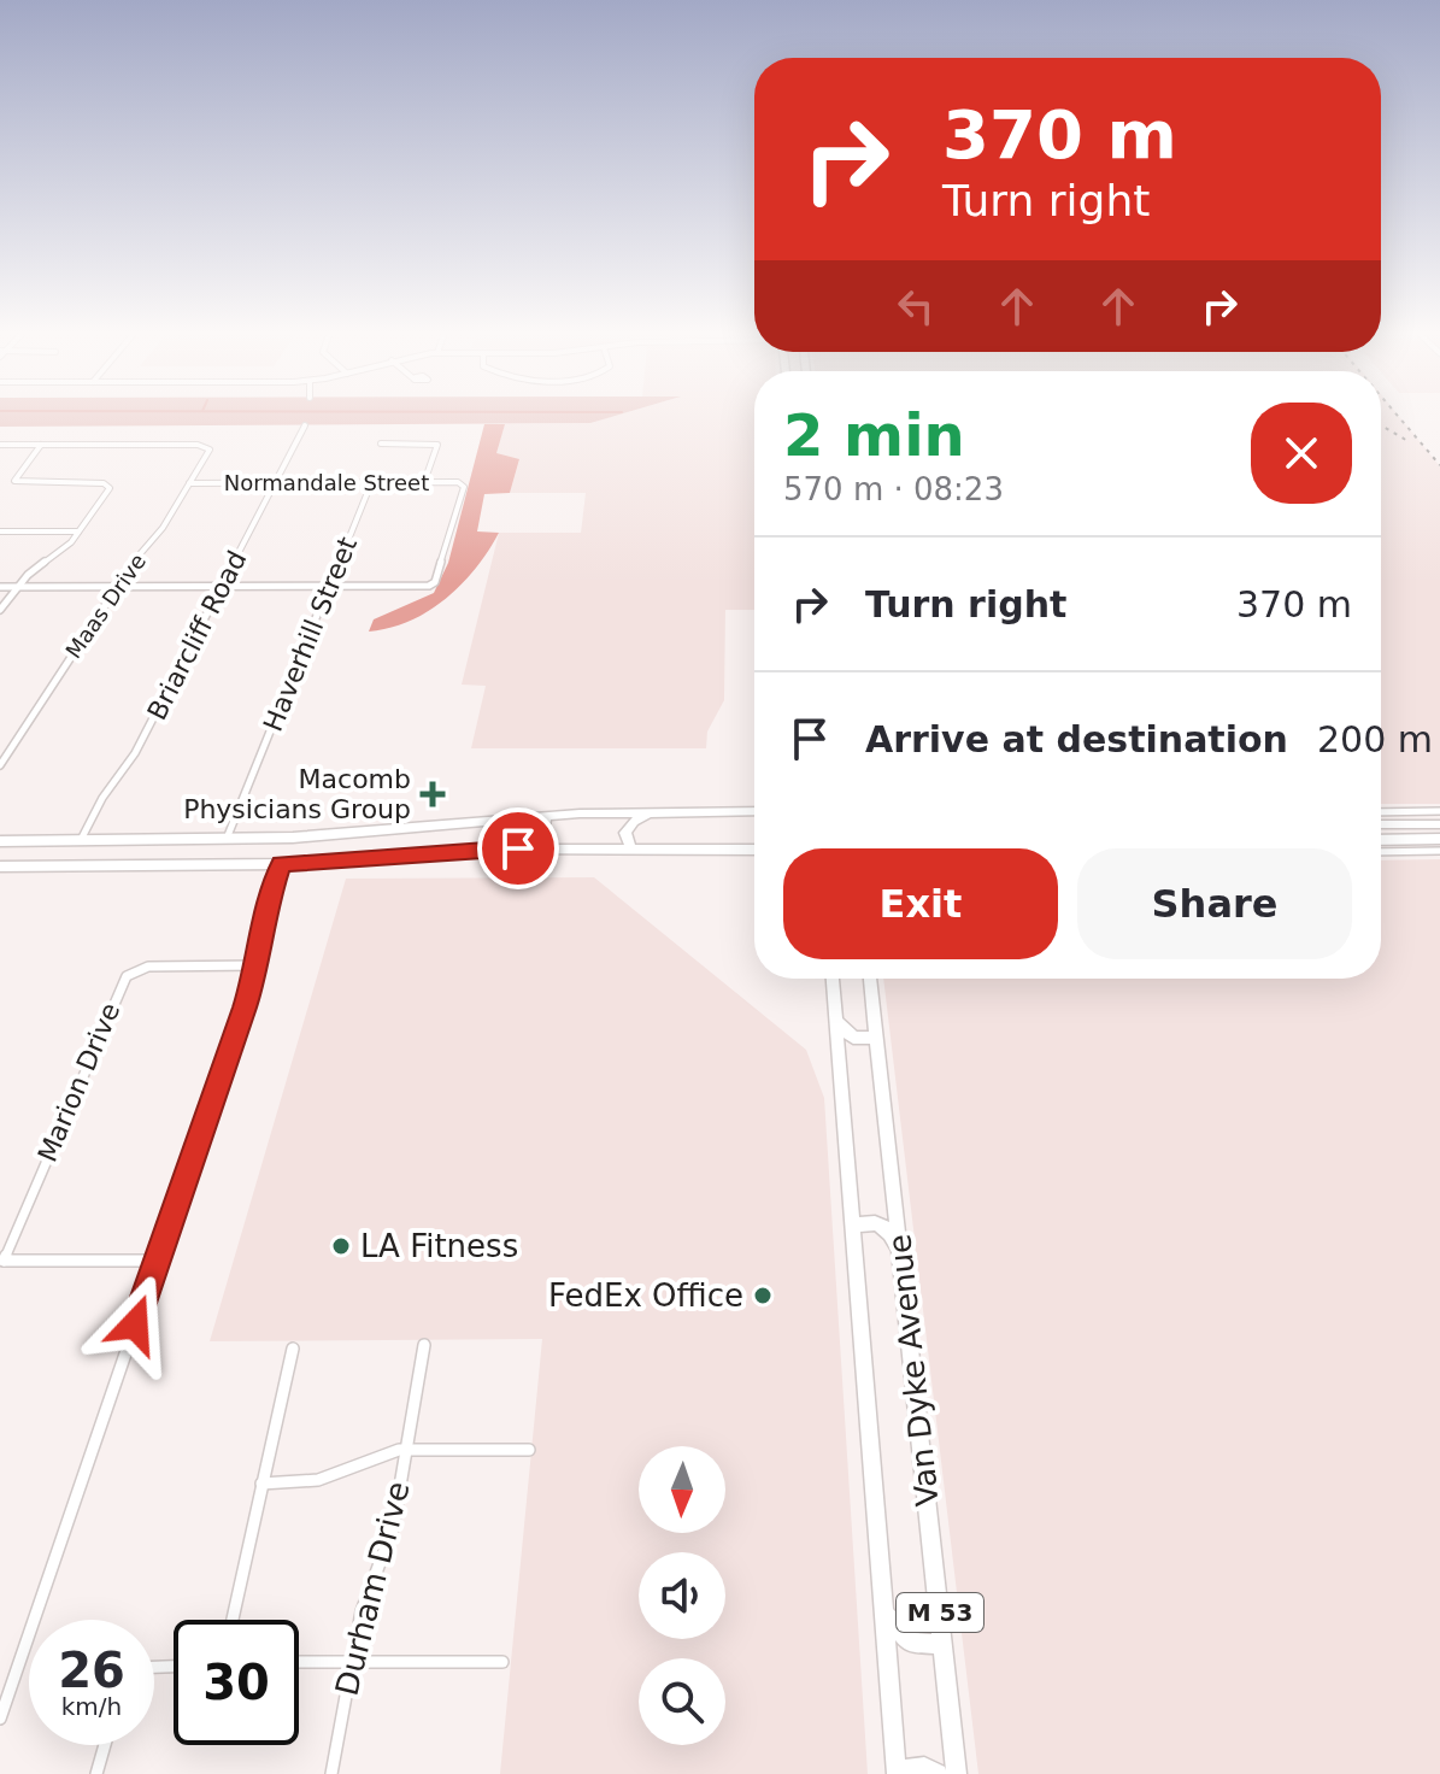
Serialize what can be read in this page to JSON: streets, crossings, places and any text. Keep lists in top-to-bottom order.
{
  "streets": {
    "main road": ["Van Dyke Avenue", "M 53"],
    "street": [
      "Normandale Street",
      "Maas Drive",
      "Haverhill Street",
      "Briarcliff Road",
      "Marion Drive",
      "Durham Drive"
    ]
  },
  "crossings": [
    ["Normandale Street", "Maas Drive"],
    ["Normandale Street", "Haverhill Street"],
    ["Normandale Street", "Briarcliff Road"]
  ],
  "places": {
    "health": ["Macomb Physicians Group"],
    "other": ["LA Fitness", "FedEx Office"]
  },
  "north": "bottom",
  "page": {
    "turn": ["370 m", "Turn right"],
    "heading": ["2 min", "570 m · 08:23"],
    "list": [
      {
        "name": "Turn right",
        "value": "370 m"
      },
      {
        "name": "Arrive at destination",
        "value": "200 m"
      }
    ],
    "buttons": ["Exit", "Share"],
    "speed": "26 km/h",
    "limit": "30"
  }
}
